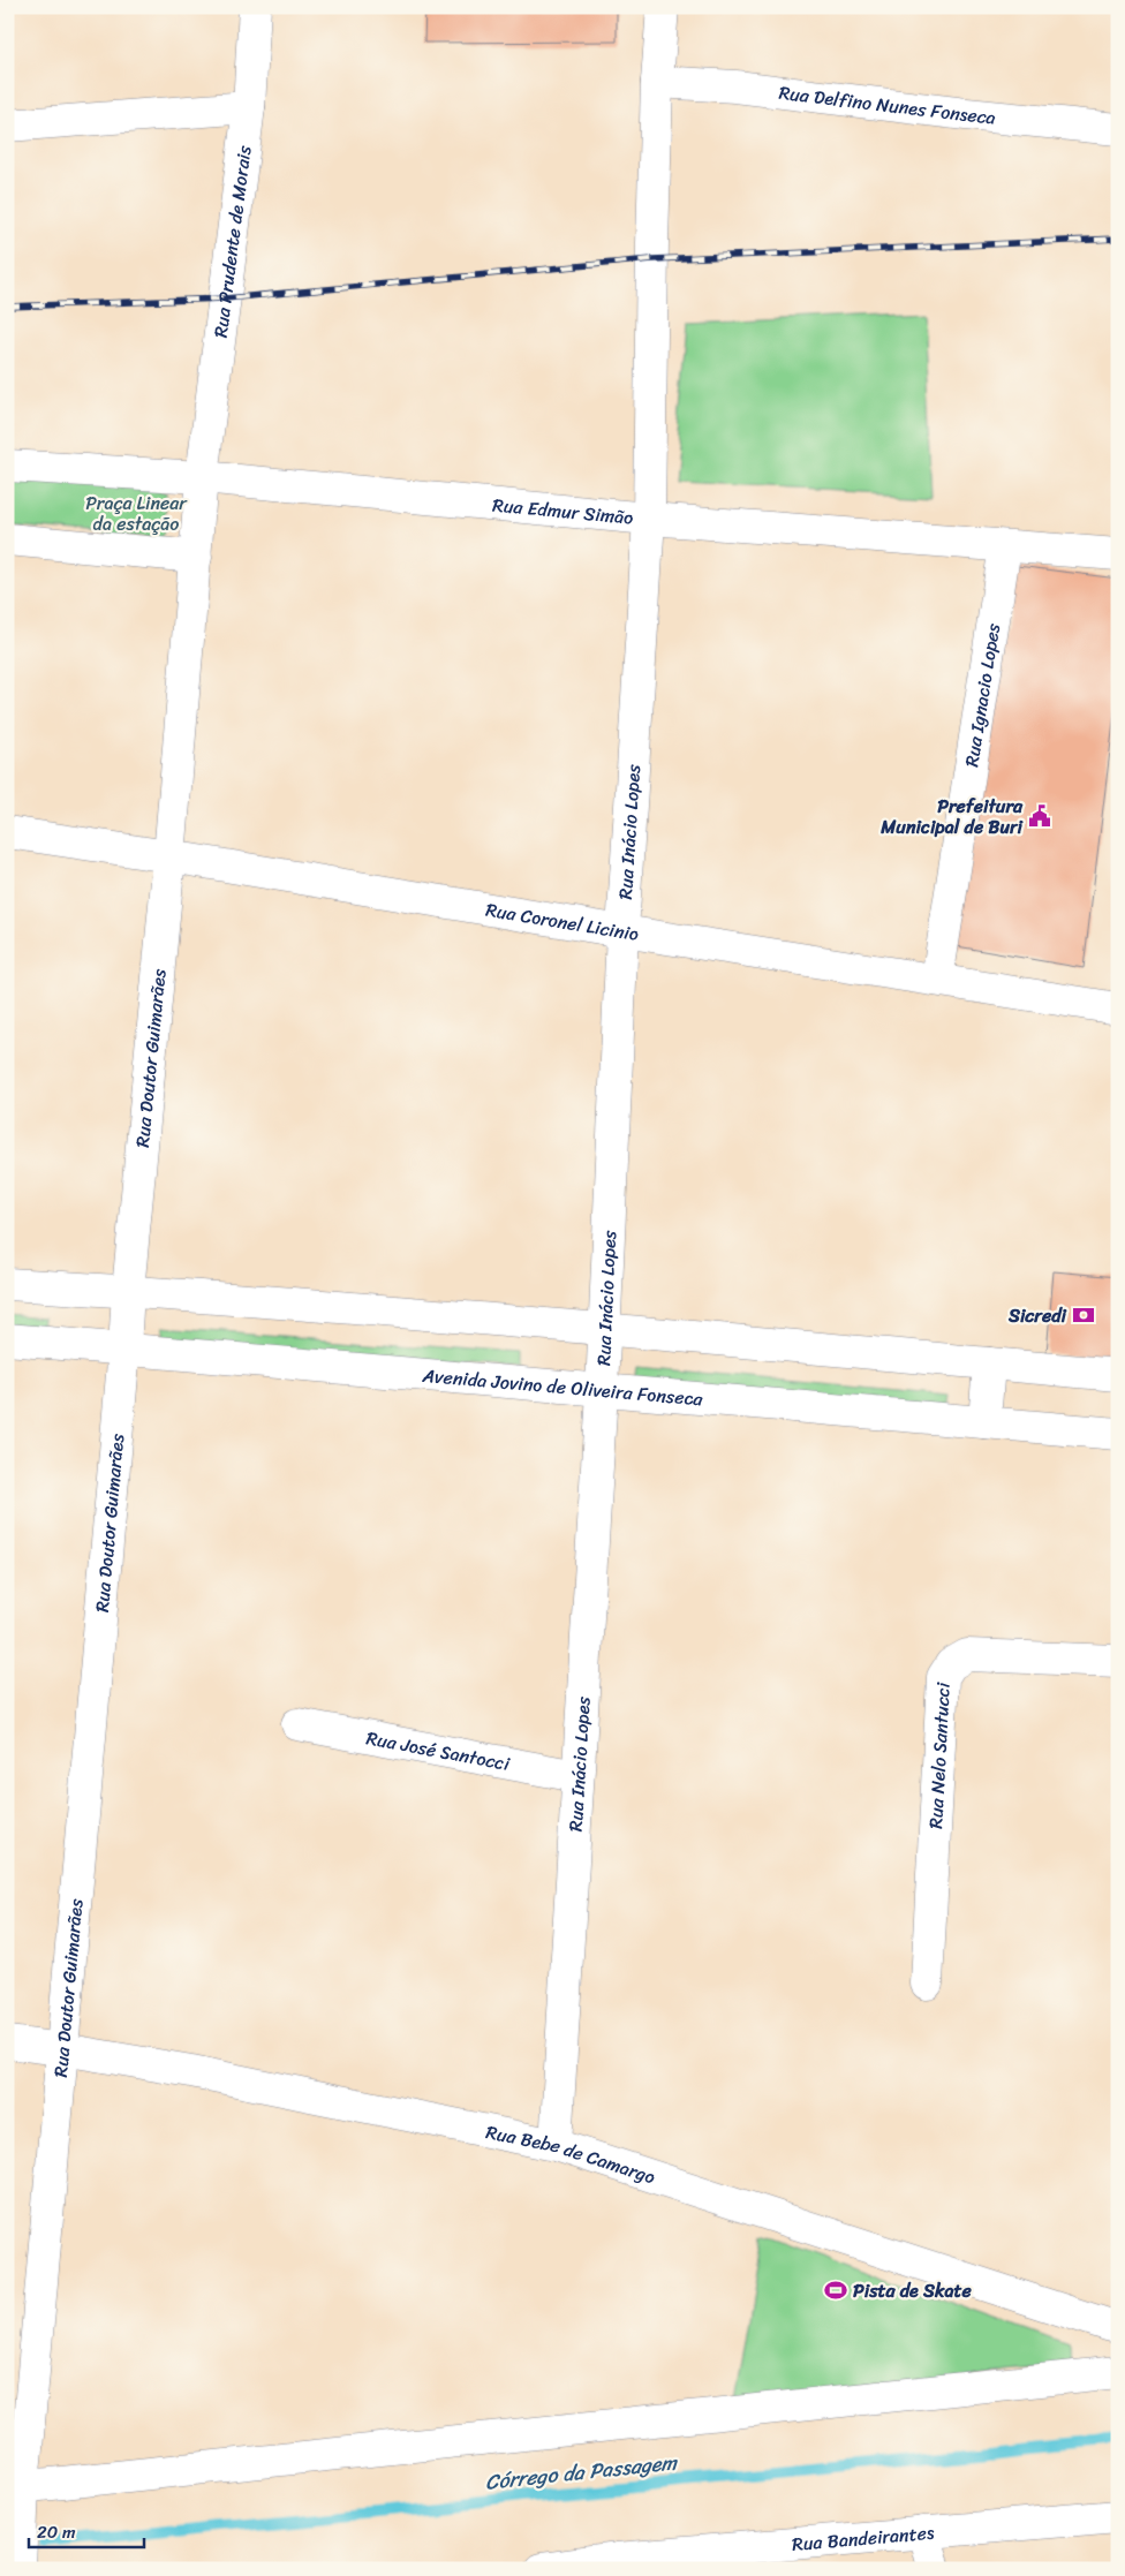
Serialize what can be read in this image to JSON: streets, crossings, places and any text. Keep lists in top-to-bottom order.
{
  "streets": {
    "street": [
      "Rua Delfino Nunes Fonseca",
      "Rua Prudente de Morais",
      "Rua Edmur Simão",
      "Rua Ignacio Lopes",
      "Rua Inácio Lopes",
      "Rua Coronel Licinio",
      "Rua Doutor Guimarães",
      "Avenida Jovino de Oliveira Fonseca",
      "Rua José Santocci",
      "Rua Nelo Santucci",
      "Rua Bebe de Camargo",
      "Rua Bandeirantes"
    ]
  },
  "crossings": [
    ["Rua Prudente de Morais", "Rua Edmur Simão"],
    ["Rua Prudente de Morais", "Rua Doutor Guimarães"],
    ["Rua Edmur Simão", "Rua Ignacio Lopes"],
    ["Rua Edmur Simão", "Rua Inácio Lopes"],
    ["Rua Edmur Simão", "Rua Doutor Guimarães"],
    ["Rua Ignacio Lopes", "Rua Coronel Licinio"],
    ["Rua Inácio Lopes", "Rua Coronel Licinio"],
    ["Rua Inácio Lopes", "Avenida Jovino de Oliveira Fonseca"],
    ["Rua Inácio Lopes", "Rua José Santocci"],
    ["Rua Inácio Lopes", "Rua Bebe de Camargo"],
    ["Rua Coronel Licinio", "Rua Doutor Guimarães"],
    ["Rua Doutor Guimarães", "Avenida Jovino de Oliveira Fonseca"],
    ["Rua Doutor Guimarães", "Rua Bebe de Camargo"]
  ],
  "water": ["Córrego da Passagem"],
  "parks": ["Praça Linear da estação"],
  "places": {
    "public building": ["Prefeitura Municipal de Buri"],
    "bank": ["Sicredi"],
    "sports": ["Pista de Skate"]
  },
  "scale_bar": "20 m"
}
